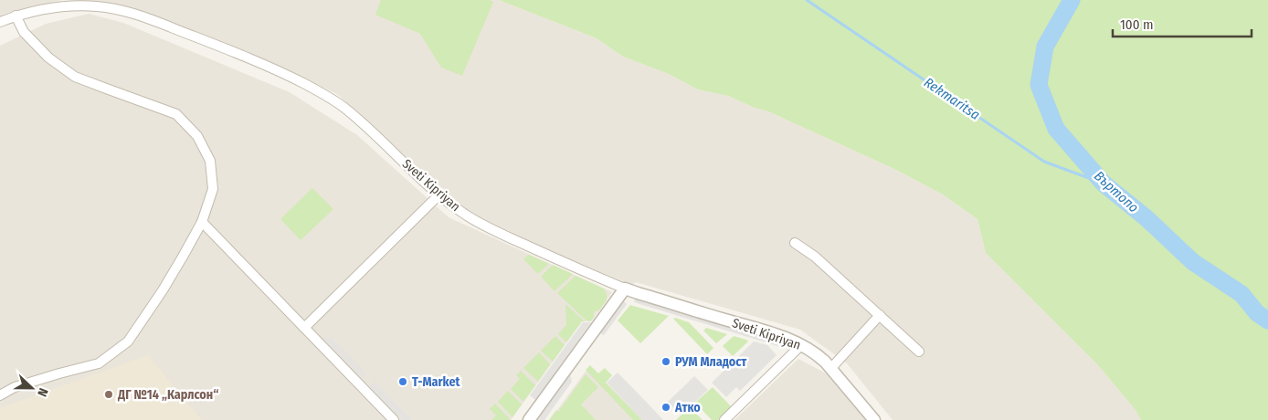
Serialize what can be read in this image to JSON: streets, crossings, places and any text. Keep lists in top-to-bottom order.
{
  "streets": {
    "street": ["Sveti Kipriyan"]
  },
  "water": ["Rekmaritsa", "Въртопо"],
  "places": [
    "РУМ Младост",
    "T-Market",
    "ДГ №14 „Карлсон“",
    "Атко"
  ],
  "scale_bar": "100 m",
  "north": "right"
}
